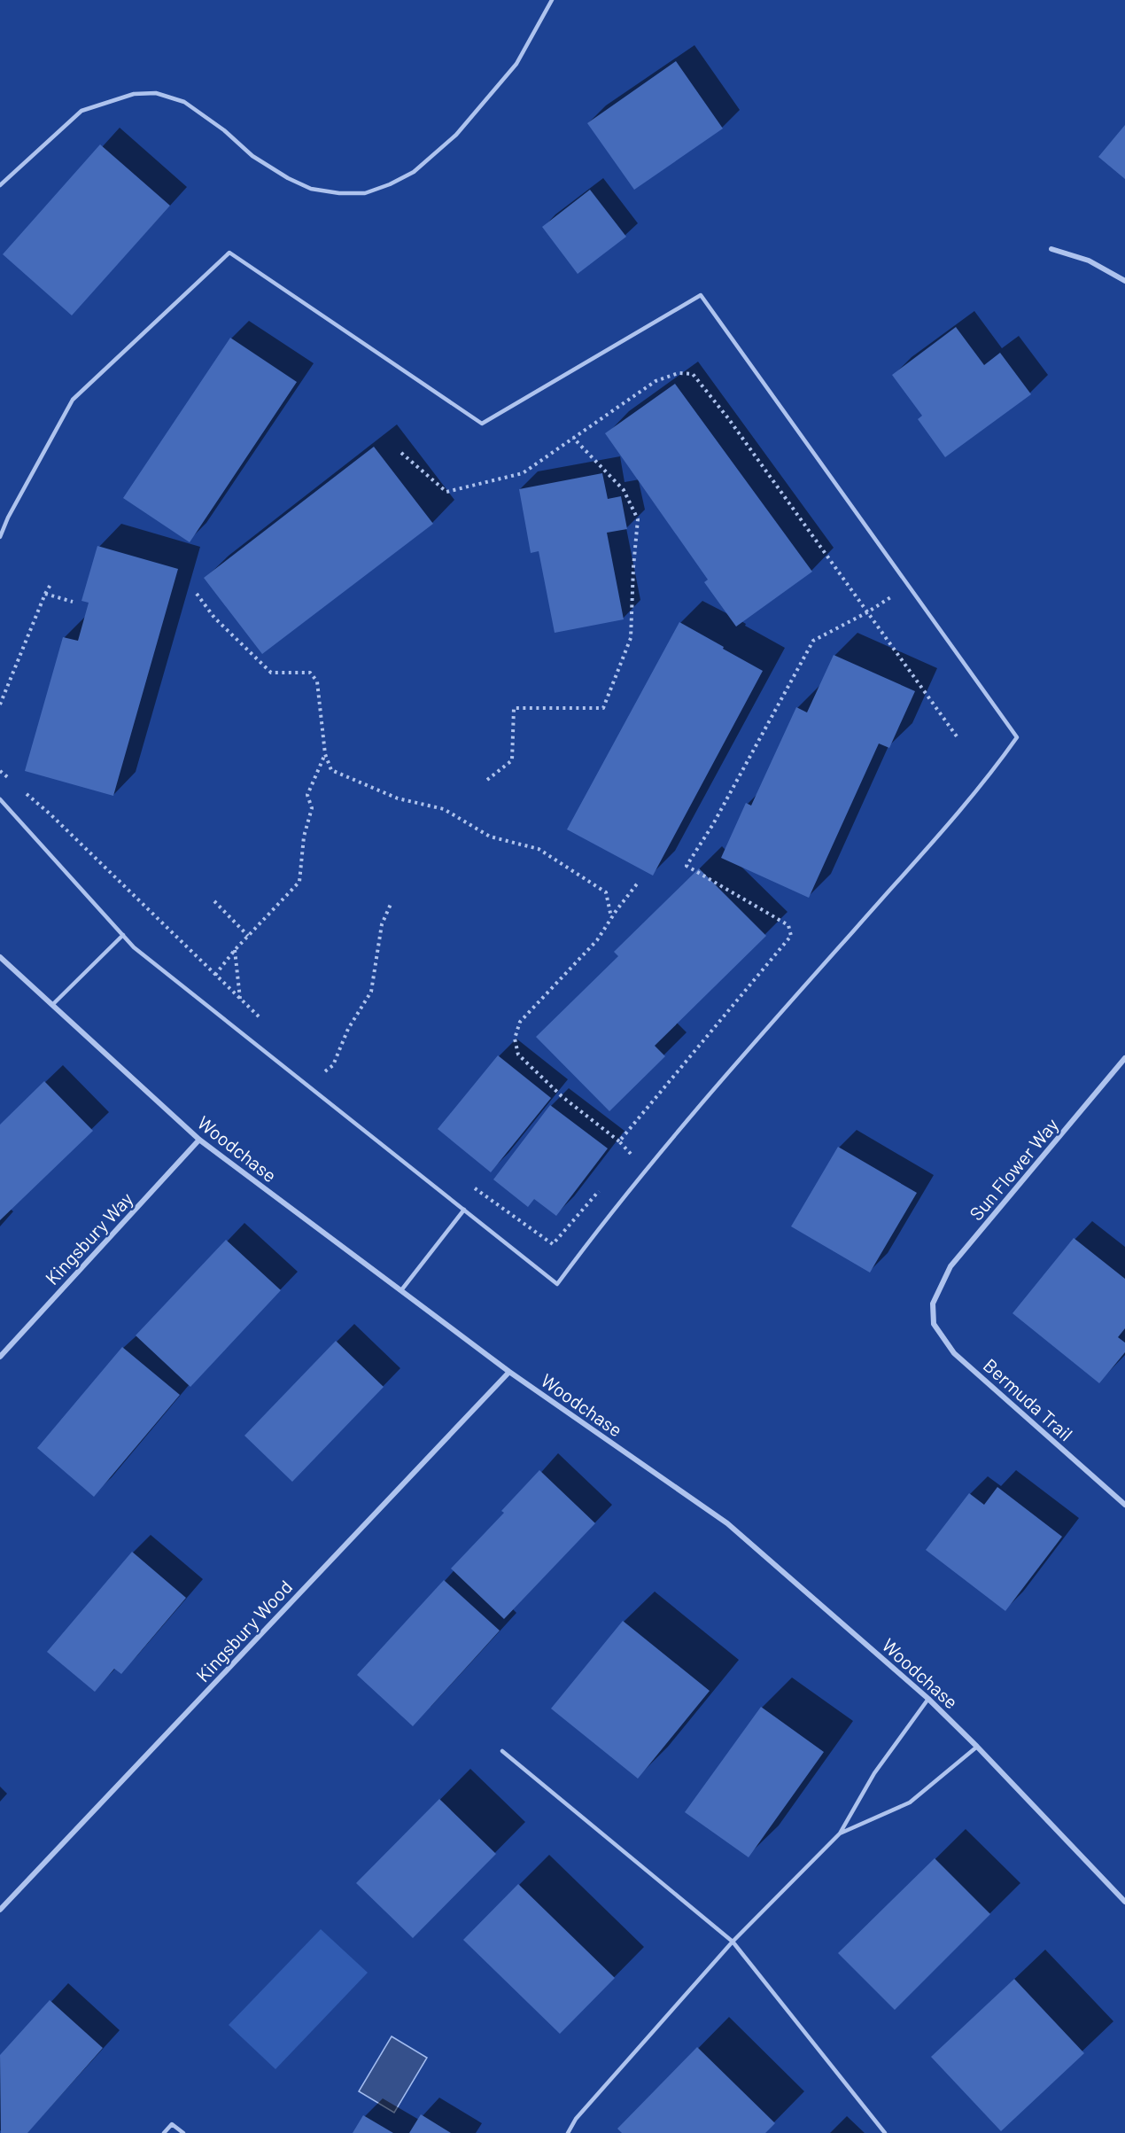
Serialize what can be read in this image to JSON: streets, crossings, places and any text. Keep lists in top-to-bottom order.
{
  "streets": {
    "street": [
      "Woodchase",
      "Sun Flower Way",
      "Kingsbury Way",
      "Bermuda Trail",
      "Kingsbury Wood"
    ]
  },
  "crossings": [
    ["Woodchase", "Kingsbury Way"],
    ["Woodchase", "Kingsbury Wood"],
    ["Sun Flower Way", "Bermuda Trail"]
  ]
}
